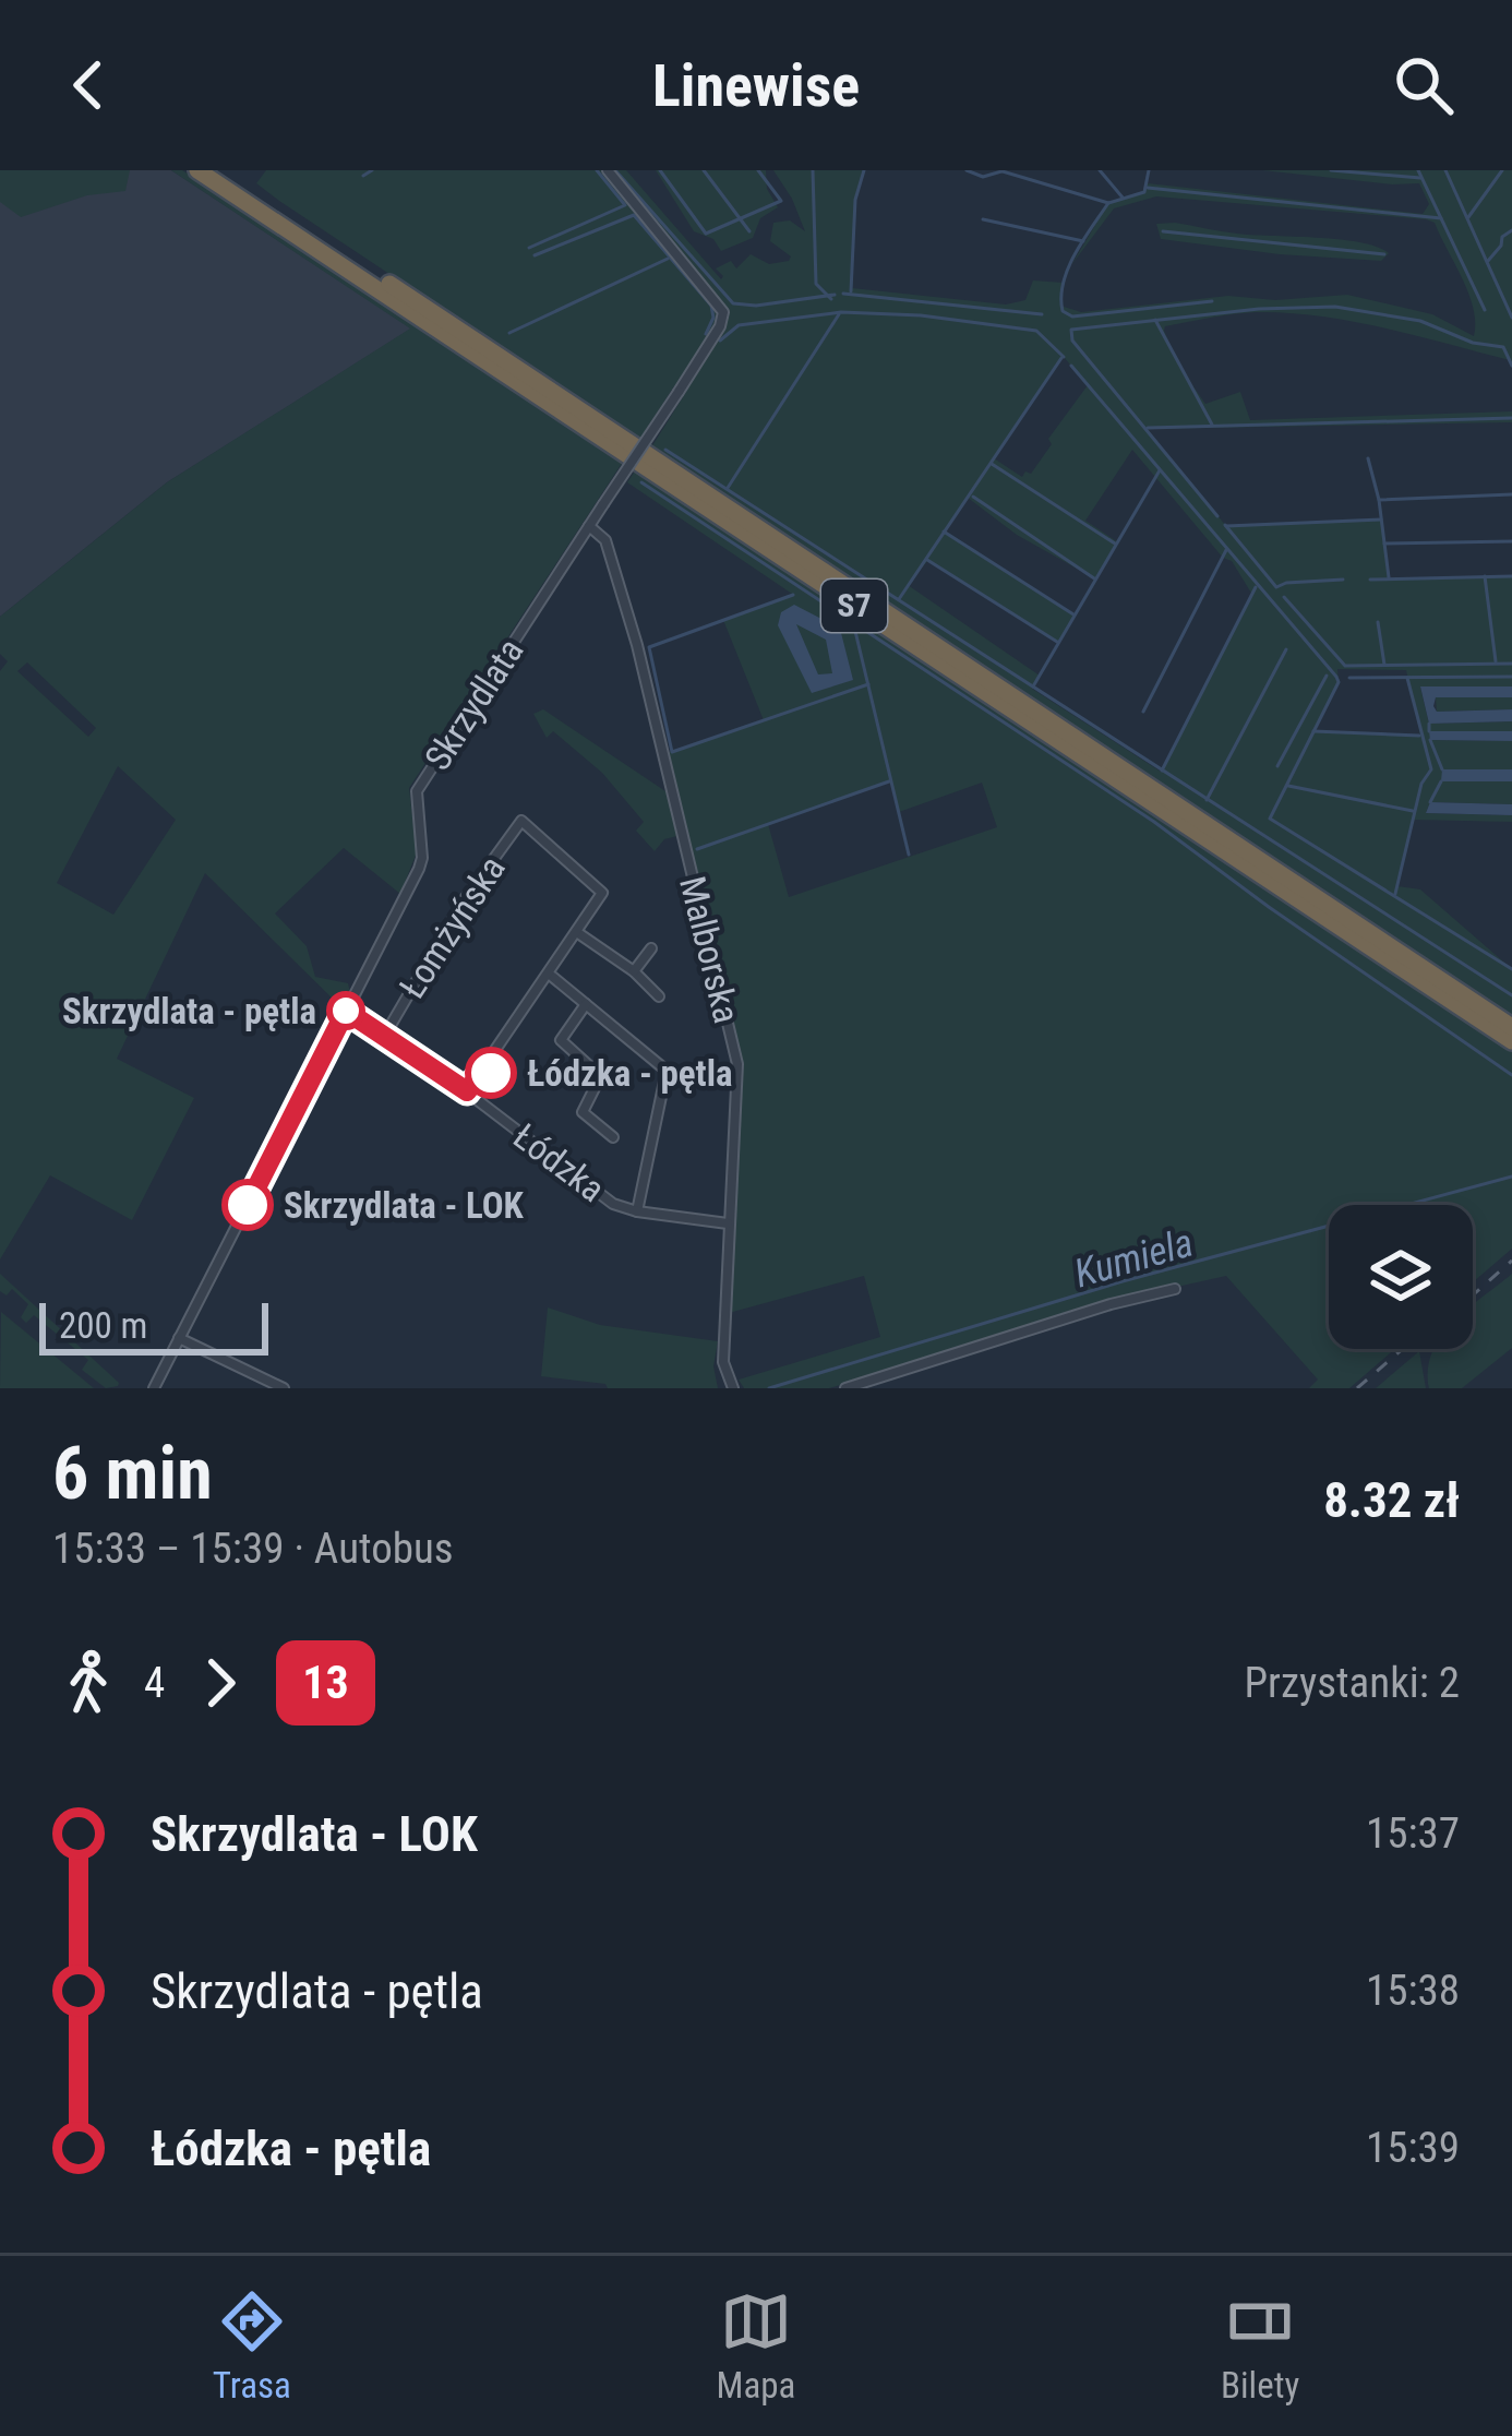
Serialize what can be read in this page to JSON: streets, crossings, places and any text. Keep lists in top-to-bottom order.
{
  "streets": {
    "highway": ["S7"],
    "street": [
      "Skrzydlata",
      "Łomżyńska",
      "Malborska",
      "Łódzka"
    ]
  },
  "crossings": [
    ["Skrzydlata", "Malborska"],
    ["Skrzydlata", "Łódzka"],
    ["Łomżyńska", "Łódzka"],
    ["Malborska", "Łódzka"]
  ],
  "water": ["Kumiela"],
  "places": ["Skrzydlata - pętla", "Łódzka - pętla", "Skrzydlata - LOK"],
  "lines": ["bus line 13"],
  "scale_bar": "200 m",
  "page": {
    "header": "Linewise",
    "scale": "200 m",
    "heading": ["6 min", "15:33 – 15:39 · Autobus", "8.32 zł"],
    "legs": ["4", "13", "Przystanki: 2"],
    "list": [
      {
        "name": "Skrzydlata - LOK",
        "value": "15:37"
      },
      {
        "name": "Skrzydlata - pętla",
        "value": "15:38"
      },
      {
        "name": "Łódzka - pętla",
        "value": "15:39"
      }
    ],
    "tabs": ["Trasa", "Mapa", "Bilety"]
  }
}
